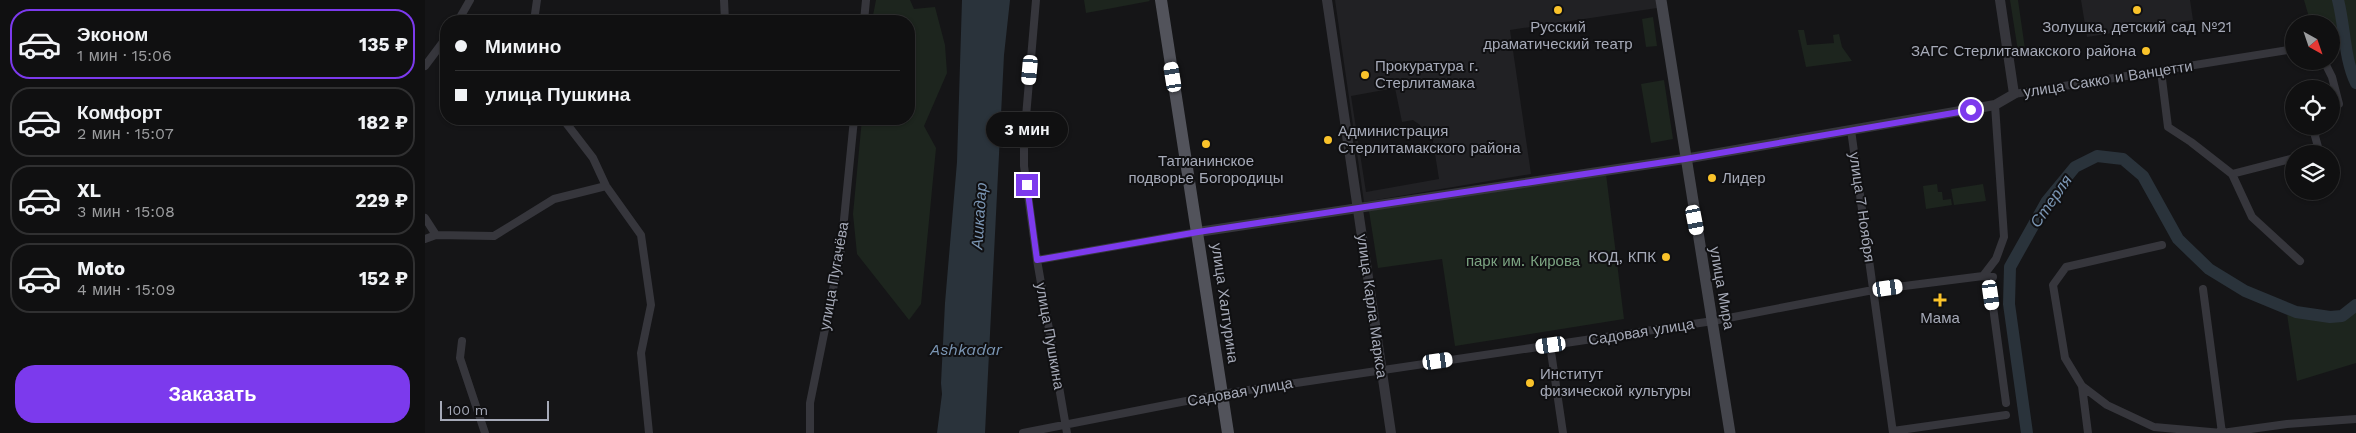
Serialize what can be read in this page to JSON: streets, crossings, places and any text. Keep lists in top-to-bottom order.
{
  "streets": {
    "main road": ["улица Мира", "улица Халтурина"],
    "street": [
      "улица Сакко и Ванцетти",
      "улица 7 Ноября",
      "улица Пугачёва",
      "улица Карла Маркса",
      "Садовая улица",
      "улица Пушкина"
    ]
  },
  "crossings": [
    ["улица Сакко и Ванцетти", "улица 7 Ноября"],
    ["улица Сакко и Ванцетти", "улица Мира"],
    ["улица Сакко и Ванцетти", "улица Халтурина"],
    ["улица Сакко и Ванцетти", "улица Карла Маркса"],
    ["улица Сакко и Ванцетти", "улица Пушкина"],
    ["улица 7 Ноября", "Садовая улица"],
    ["улица Мира", "Садовая улица"],
    ["улица Халтурина", "Садовая улица"],
    ["улица Карла Маркса", "Садовая улица"],
    ["Садовая улица", "улица Пушкина"]
  ],
  "water": ["Стерля", "Ашкадар", "Ashkadar"],
  "parks": ["парк им. Кирова"],
  "places": {
    "other": [
      "Русский драматический театр",
      "Золушка, детский сад №21",
      "ЗАГС Стерлитамакского района",
      "Прокуратура г. Стерлитамака",
      "Администрация Стерлитамакского района",
      "Татианинское подворье Богородицы",
      "Лидер",
      "КОД, КПК",
      "Институт физической культуры"
    ],
    "health": ["Мама"]
  },
  "scale_bar": "100 m",
  "north": "bottom right",
  "page": {
    "list": [
      {
        "name": "Эконом",
        "note": "1 мин · 15:06",
        "value": "135 ₽"
      },
      {
        "name": "Комфорт",
        "note": "2 мин · 15:07",
        "value": "182 ₽"
      },
      {
        "name": "XL",
        "note": "3 мин · 15:08",
        "value": "229 ₽"
      },
      {
        "name": "Moto",
        "note": "4 мин · 15:09",
        "value": "152 ₽"
      }
    ],
    "banner": ["Мимино", "улица Пушкина"],
    "bubble": "3 мин",
    "buttons": "Заказать",
    "scale": "100 m"
  }
}
